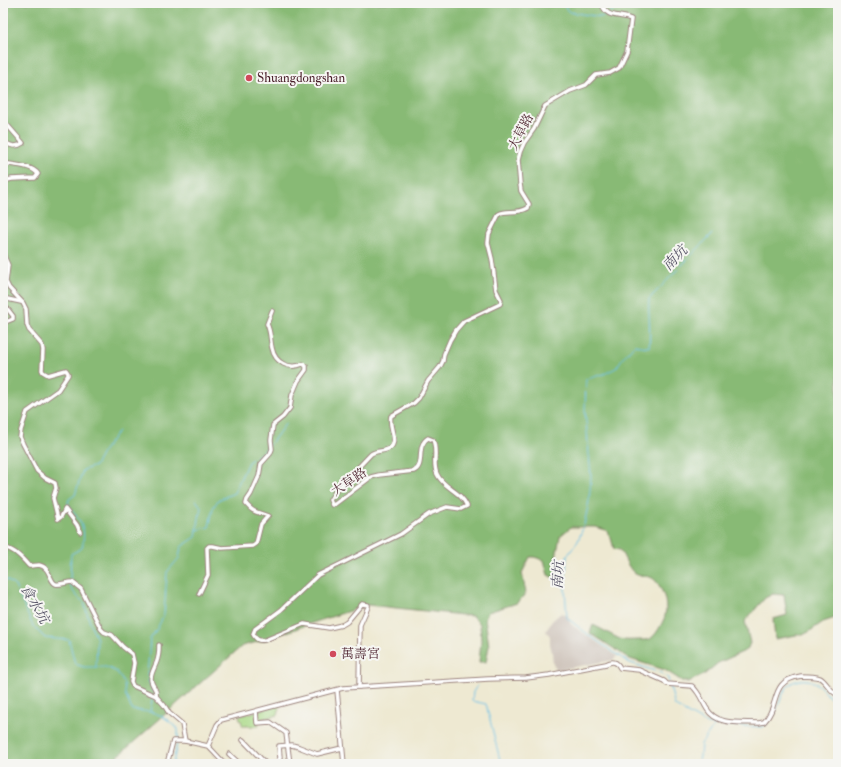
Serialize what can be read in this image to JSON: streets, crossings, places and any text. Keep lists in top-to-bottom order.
{
  "streets": {
    "street": ["大草路"]
  },
  "water": ["南坑", "食水坑"],
  "places": ["Shuangdongshan", "萬壽宮"]
}
